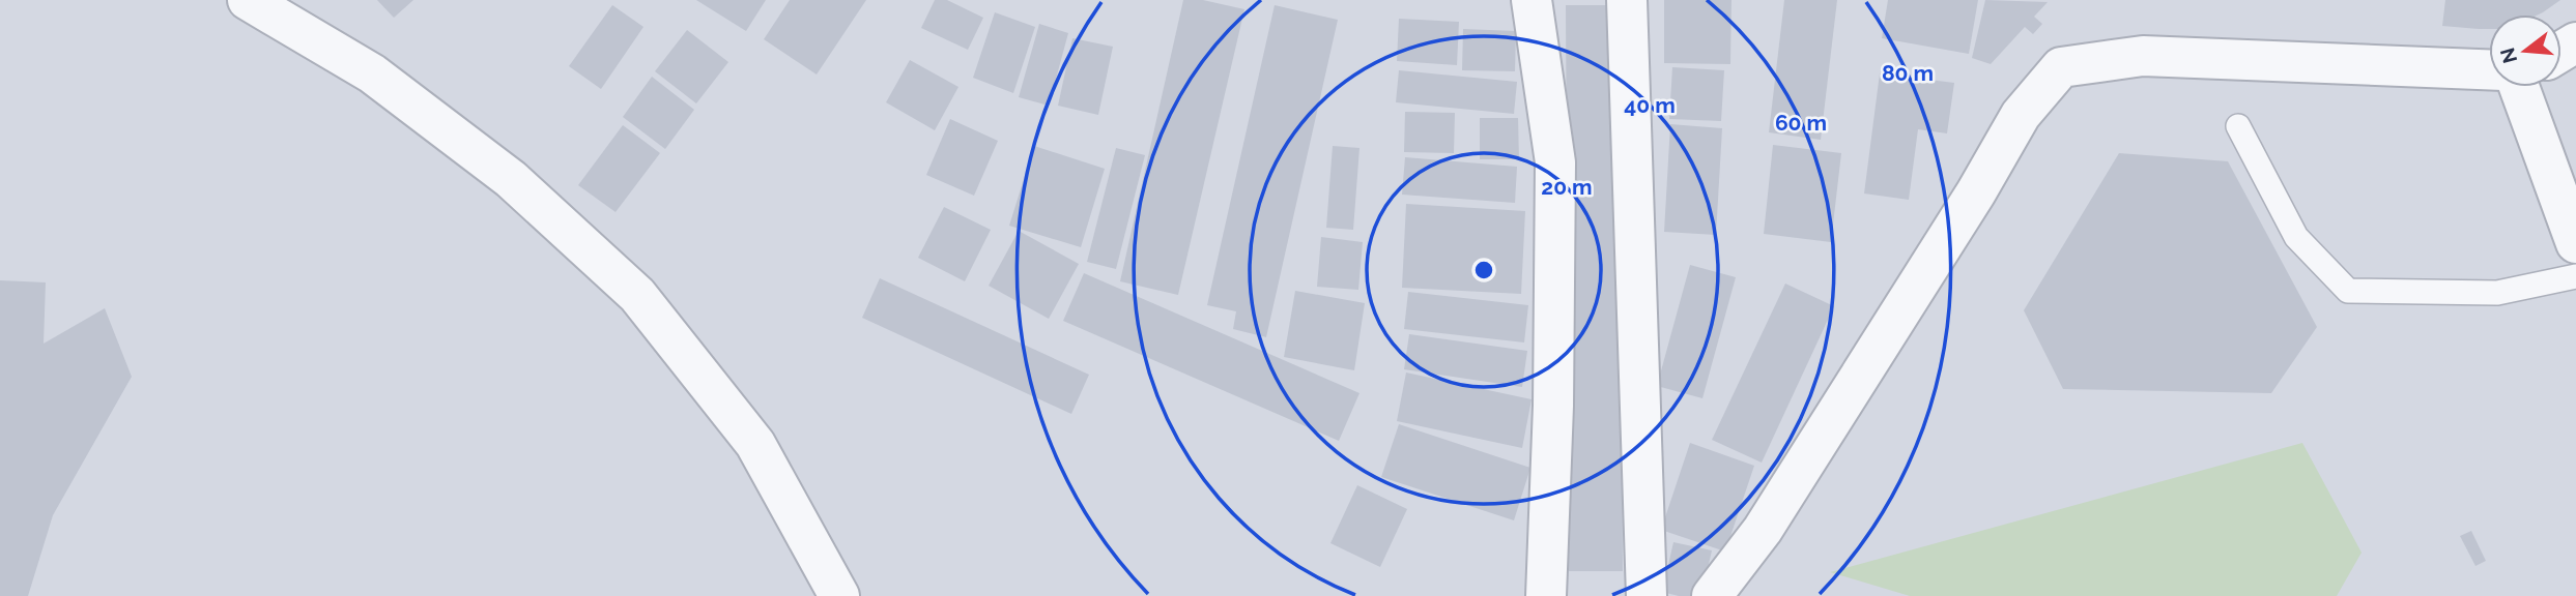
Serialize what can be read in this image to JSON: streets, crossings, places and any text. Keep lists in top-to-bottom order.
{
  "north": "left",
  "rings": [
    "80 m",
    "40 m",
    "60 m",
    "20 m"
  ]
}
